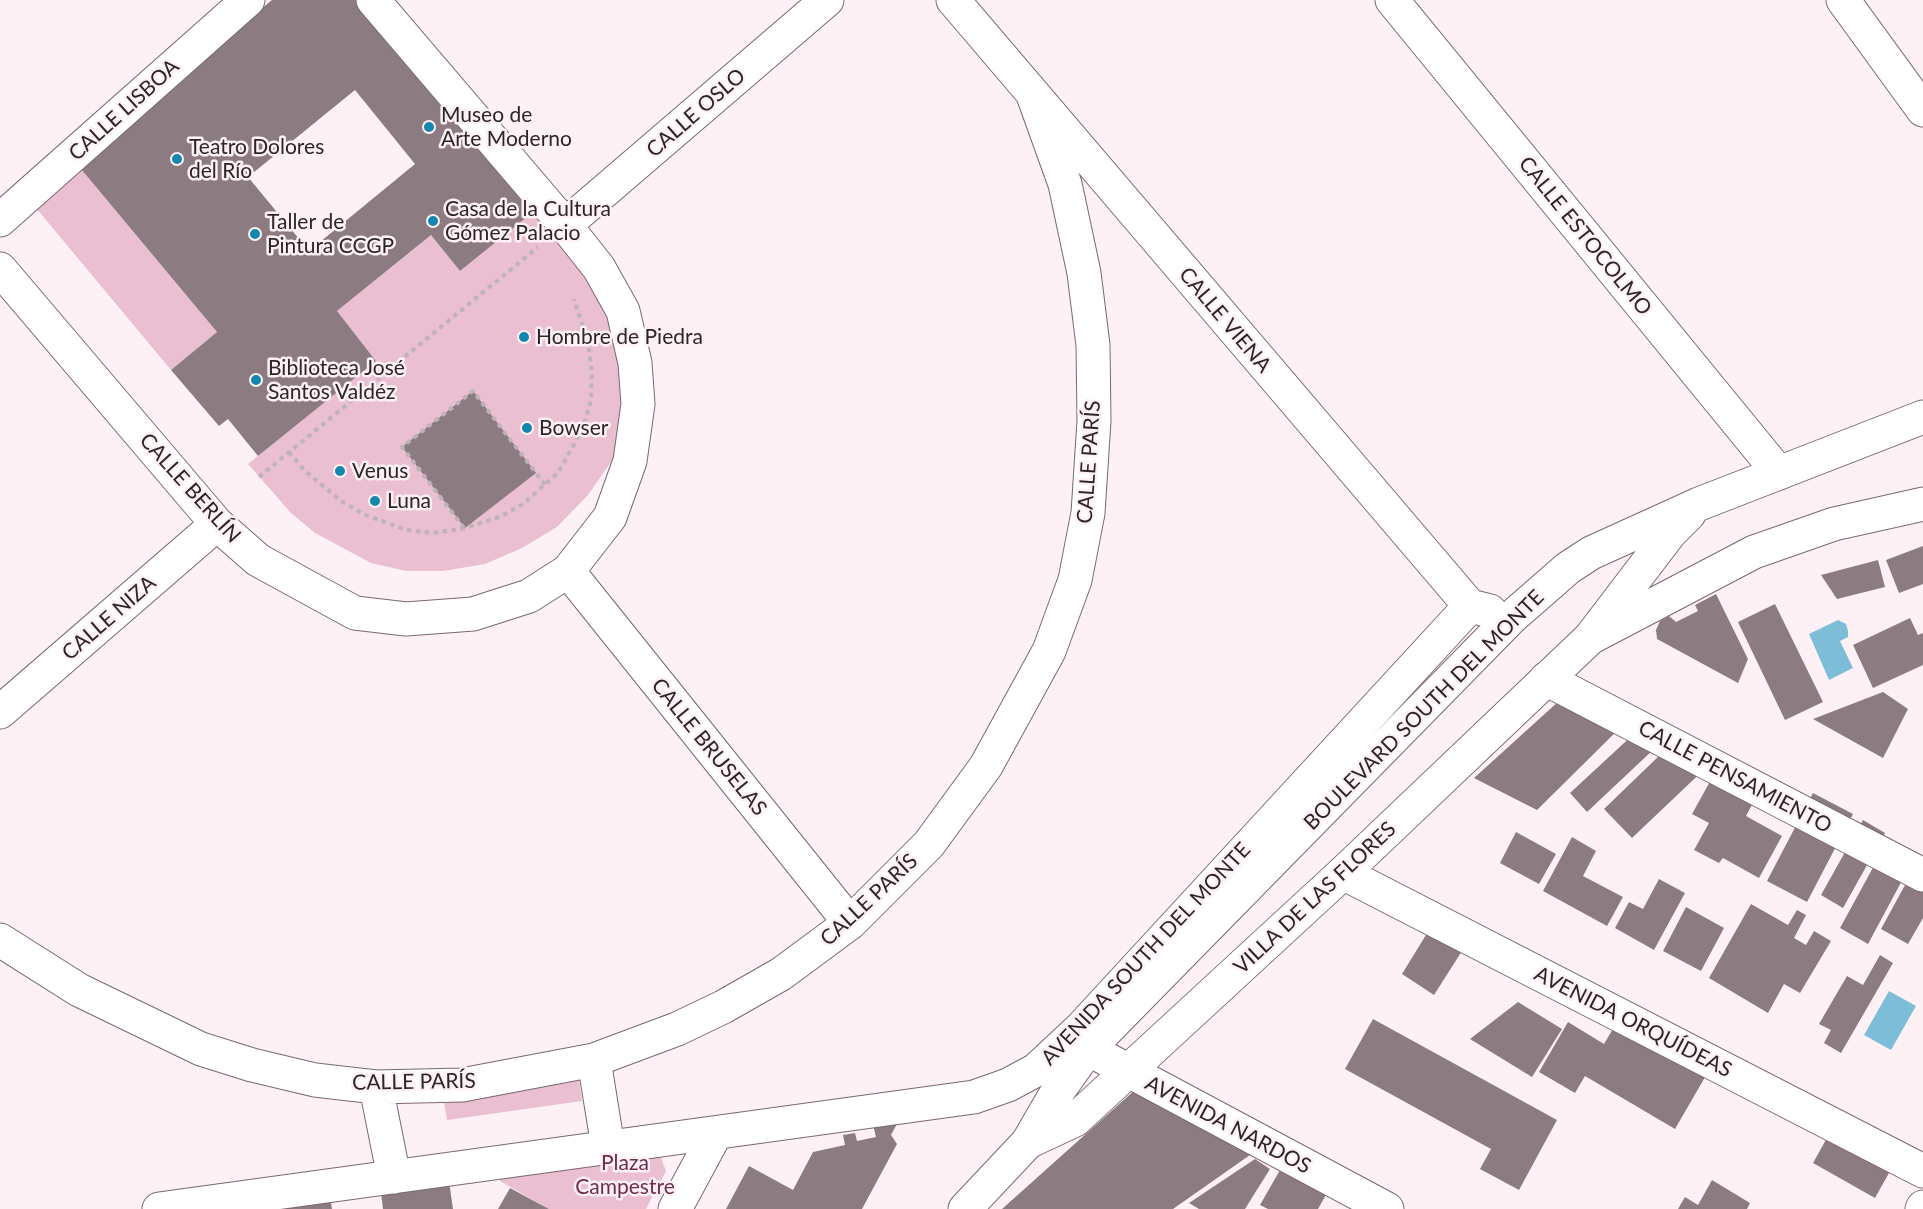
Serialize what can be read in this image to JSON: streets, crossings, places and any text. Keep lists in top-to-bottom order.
{
  "streets": {
    "main road": [
      "CALLE LISBOA",
      "CALLE OSLO",
      "CALLE ESTOCOLMO",
      "CALLE VIENA",
      "CALLE PARÍS",
      "CALLE BERLÍN",
      "CALLE NIZA",
      "BOULEVARD SOUTH DEL MONTE",
      "CALLE BRUSELAS",
      "CALLE PENSAMIENTO",
      "VILLA DE LAS FLORES",
      "AVENIDA SOUTH DEL MONTE",
      "AVENIDA ORQUÍDEAS",
      "AVENIDA NARDOS"
    ]
  },
  "crossings": [
    ["CALLE OSLO", "CALLE BERLÍN"],
    ["CALLE ESTOCOLMO", "BOULEVARD SOUTH DEL MONTE"],
    ["CALLE VIENA", "CALLE PARÍS"],
    ["CALLE VIENA", "AVENIDA SOUTH DEL MONTE"],
    ["CALLE PARÍS", "CALLE BRUSELAS"],
    ["CALLE BERLÍN", "CALLE NIZA"],
    ["CALLE BERLÍN", "CALLE BRUSELAS"],
    ["BOULEVARD SOUTH DEL MONTE", "VILLA DE LAS FLORES"],
    ["BOULEVARD SOUTH DEL MONTE", "AVENIDA SOUTH DEL MONTE"],
    ["BOULEVARD SOUTH DEL MONTE", "AVENIDA NARDOS"],
    ["CALLE PENSAMIENTO", "VILLA DE LAS FLORES"],
    ["VILLA DE LAS FLORES", "AVENIDA ORQUÍDEAS"],
    ["VILLA DE LAS FLORES", "AVENIDA NARDOS"],
    ["AVENIDA SOUTH DEL MONTE", "AVENIDA NARDOS"]
  ],
  "parks": ["Plaza Campestre"],
  "places": [
    "Museo de Arte Moderno",
    "Teatro Dolores del Río",
    "Casa de la Cultura Gómez Palacio",
    "Taller de Pintura CCGP",
    "Hombre de Piedra",
    "Biblioteca José Santos Valdéz",
    "Bowser",
    "Venus",
    "Luna"
  ]
}
